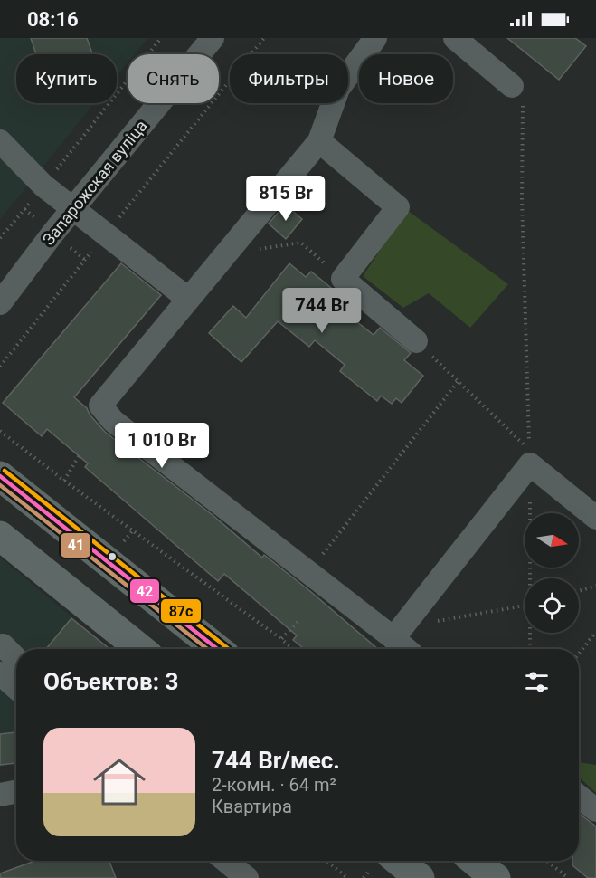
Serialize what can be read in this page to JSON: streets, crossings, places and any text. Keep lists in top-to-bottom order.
{
  "streets": {
    "street": ["Запарожская вуліца"]
  },
  "lines": ["transit line 87с", "transit line 42", "transit line 41"],
  "north": "right",
  "page": {
    "status": "08:16",
    "chip": [
      "Купить",
      "Снять",
      "Фильтры",
      "Новое"
    ],
    "price": ["815 Br", "744 Br", "1 010 Br"],
    "heading": "Объектов: 3",
    "list": [
      {
        "name": "744 Br/мес.",
        "note": "2-комн. · 64 m² · Квартира"
      }
    ]
  }
}
